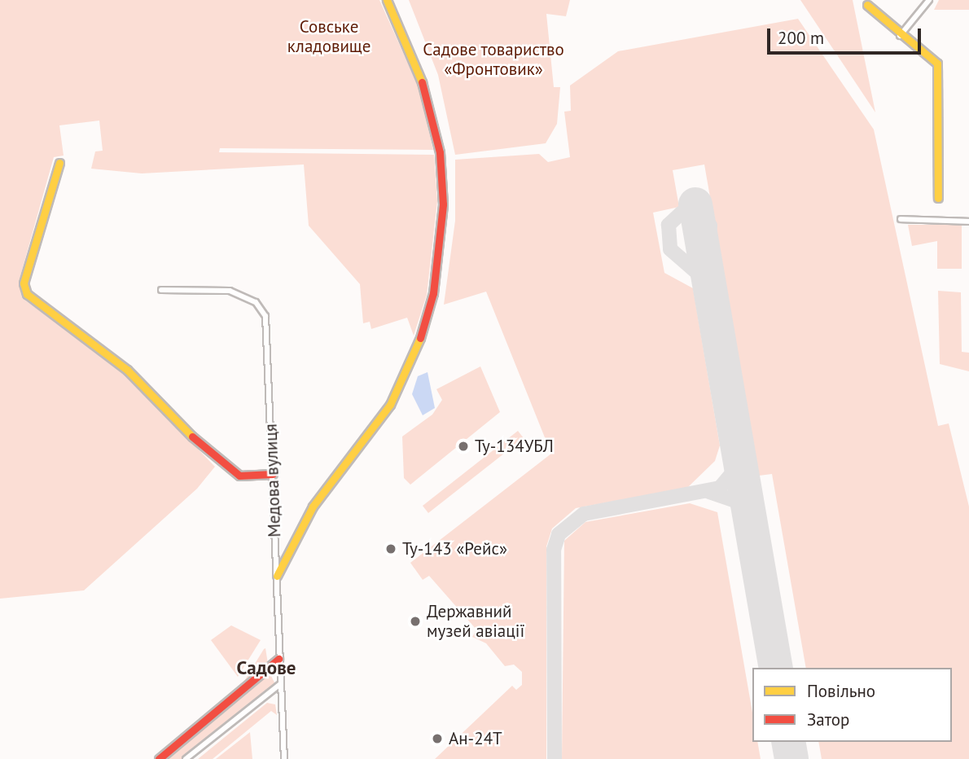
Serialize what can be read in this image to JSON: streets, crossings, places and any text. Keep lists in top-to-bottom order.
{
  "streets": {
    "street": ["Медова вулиця"]
  },
  "districts": ["Садове"],
  "parks": ["Совське кладовище", "Садове товариство «Фронтовик»"],
  "places": [
    "Ту-134УБЛ",
    "Ту-143 «Рейс»",
    "Державний музей авіації",
    "Ан-24Т"
  ],
  "legend": ["Повільно", "Затор"],
  "scale_bar": "200 m"
}
